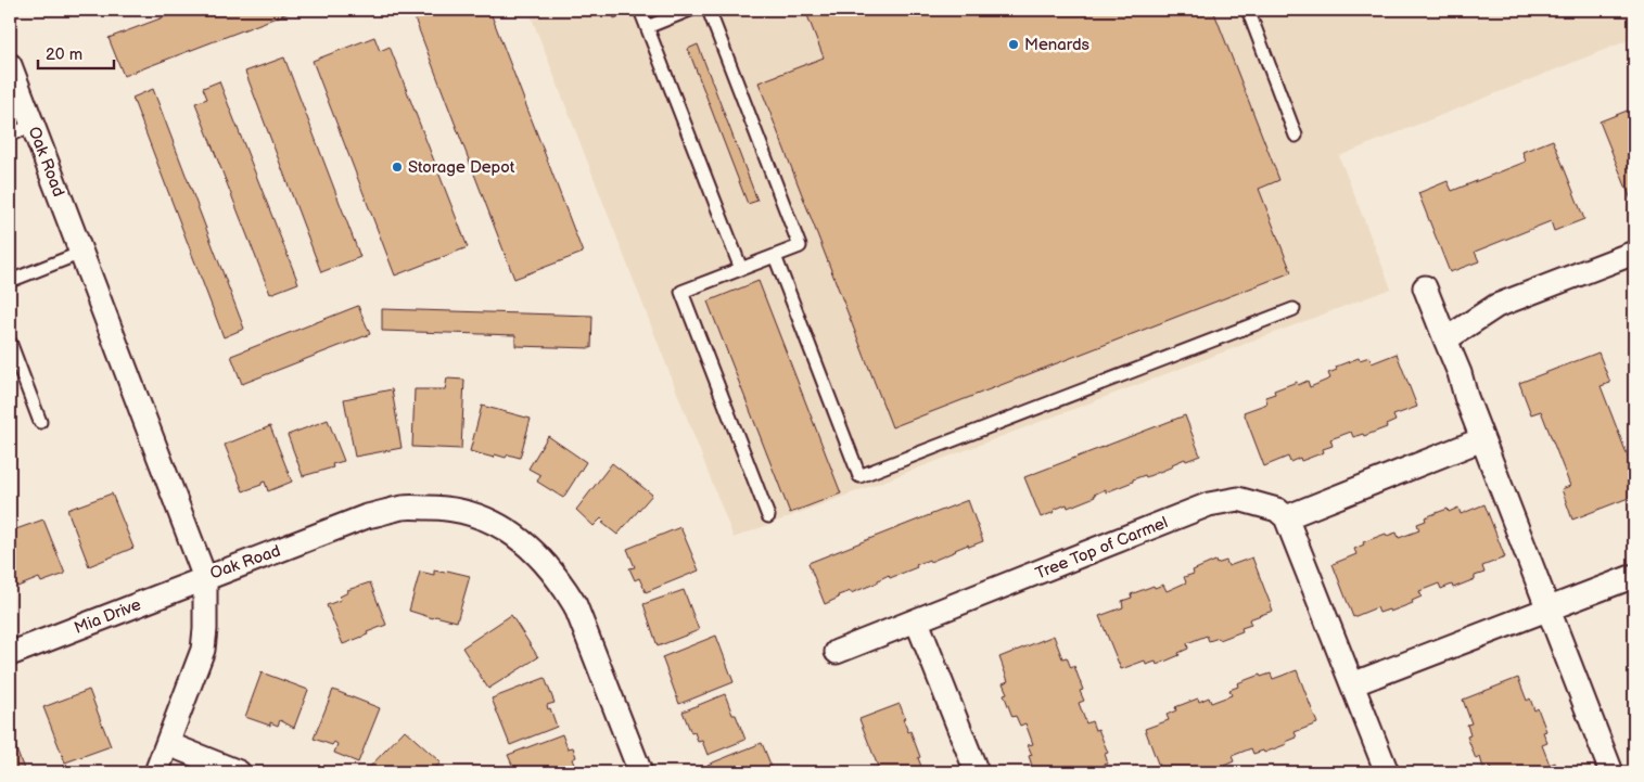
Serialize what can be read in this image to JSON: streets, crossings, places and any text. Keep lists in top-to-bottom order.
{
  "streets": {
    "street": ["Oak Road", "Tree Top of Carmel", "Mia Drive"]
  },
  "crossings": [
    ["Oak Road", "Mia Drive"]
  ],
  "places": ["Menards", "Storage Depot"],
  "scale_bar": "20 m"
}
